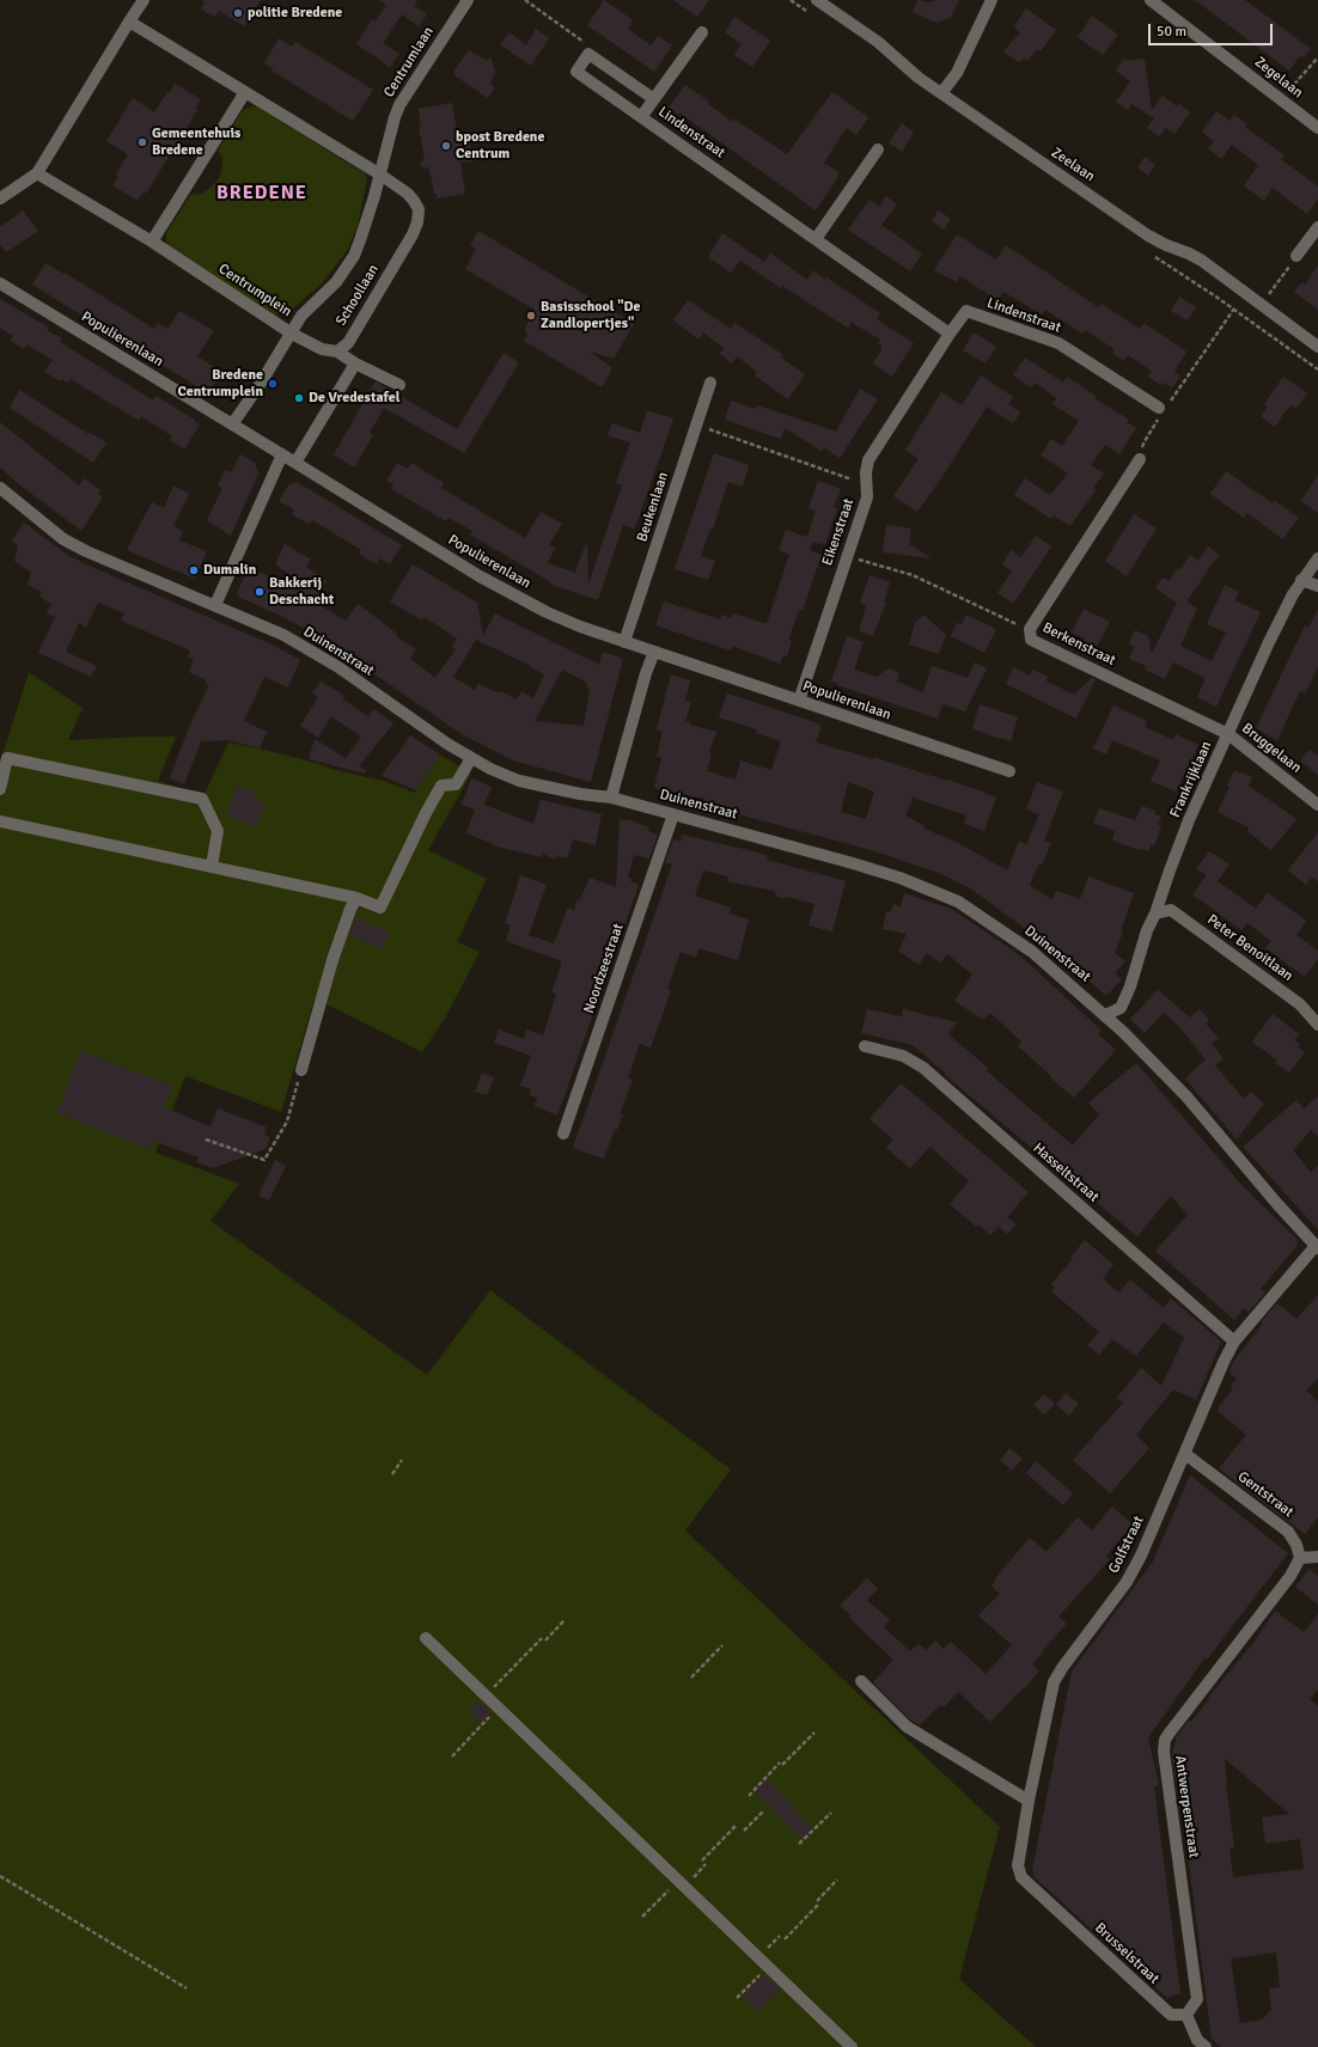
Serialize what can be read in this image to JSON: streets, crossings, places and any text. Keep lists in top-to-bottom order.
{
  "streets": {
    "street": [
      "Centrumlaan",
      "Zegelaan",
      "Lindenstraat",
      "Zeelaan",
      "Centrumplein",
      "Schoollaan",
      "Populierenlaan",
      "Beukenlaan",
      "Eikenstraat",
      "Berkenstraat",
      "Duinenstraat",
      "Bruggelaan",
      "Frankrijklaan",
      "Peter Benoitlaan",
      "Noordzeestraat",
      "Hasseltstraat",
      "Gentstraat",
      "Golfstraat",
      "Antwerpenstraat",
      "Brusselstraat"
    ]
  },
  "crossings": [
    ["Centrumlaan", "Centrumplein"],
    ["Centrumlaan", "Schoollaan"],
    ["Lindenstraat", "Eikenstraat"],
    ["Centrumplein", "Schoollaan"],
    ["Populierenlaan", "Beukenlaan"],
    ["Populierenlaan", "Eikenstraat"],
    ["Berkenstraat", "Bruggelaan"],
    ["Berkenstraat", "Frankrijklaan"],
    ["Duinenstraat", "Frankrijklaan"],
    ["Duinenstraat", "Noordzeestraat"],
    ["Duinenstraat", "Golfstraat"],
    ["Bruggelaan", "Frankrijklaan"],
    ["Frankrijklaan", "Peter Benoitlaan"],
    ["Hasseltstraat", "Golfstraat"],
    ["Gentstraat", "Golfstraat"],
    ["Gentstraat", "Antwerpenstraat"],
    ["Golfstraat", "Brusselstraat"],
    ["Antwerpenstraat", "Brusselstraat"]
  ],
  "districts": ["BREDENE"],
  "places": [
    "politie Bredene",
    "Gemeentehuis Bredene",
    "bpost Bredene Centrum",
    "Basisschool \"De Zandlopertjes\"",
    "Bredene Centrumplein",
    "De Vredestafel",
    "Dumalin",
    "Bakkerij Deschacht"
  ],
  "scale_bar": "50 m"
}
